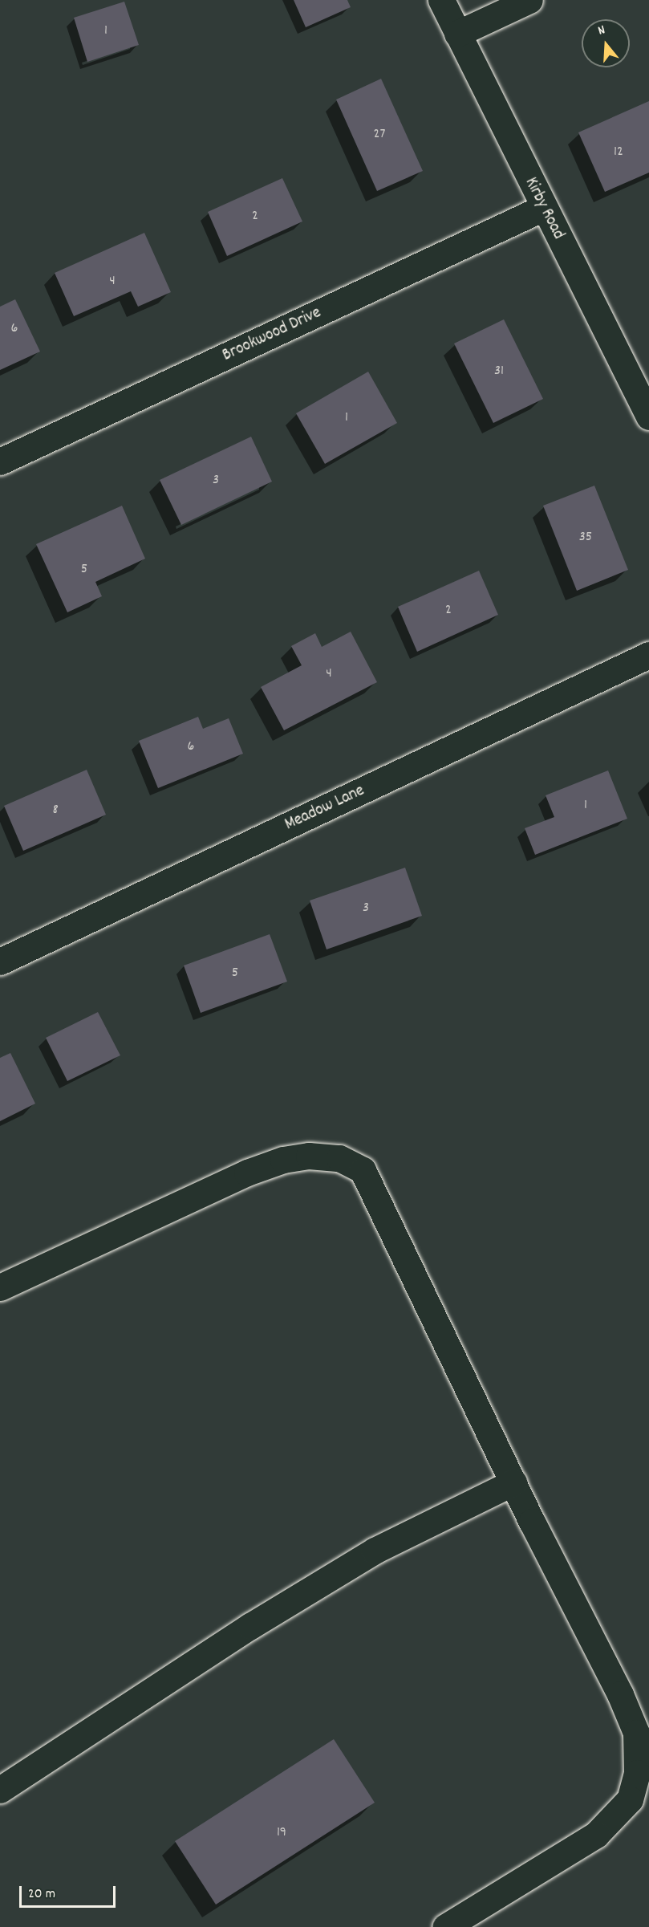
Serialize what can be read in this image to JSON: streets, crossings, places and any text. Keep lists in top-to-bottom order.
{
  "streets": {
    "street": ["Kirby Road", "Brookwood Drive", "Meadow Lane"]
  },
  "crossings": [
    ["Kirby Road", "Brookwood Drive"]
  ],
  "house_numbers": [
    "1",
    "27",
    "12",
    "2",
    "4",
    "6",
    "31",
    "1",
    "3",
    "35",
    "5",
    "2",
    "4",
    "6",
    "1",
    "8",
    "3",
    "5",
    "19"
  ],
  "scale_bar": "20 m",
  "north": "top"
}
